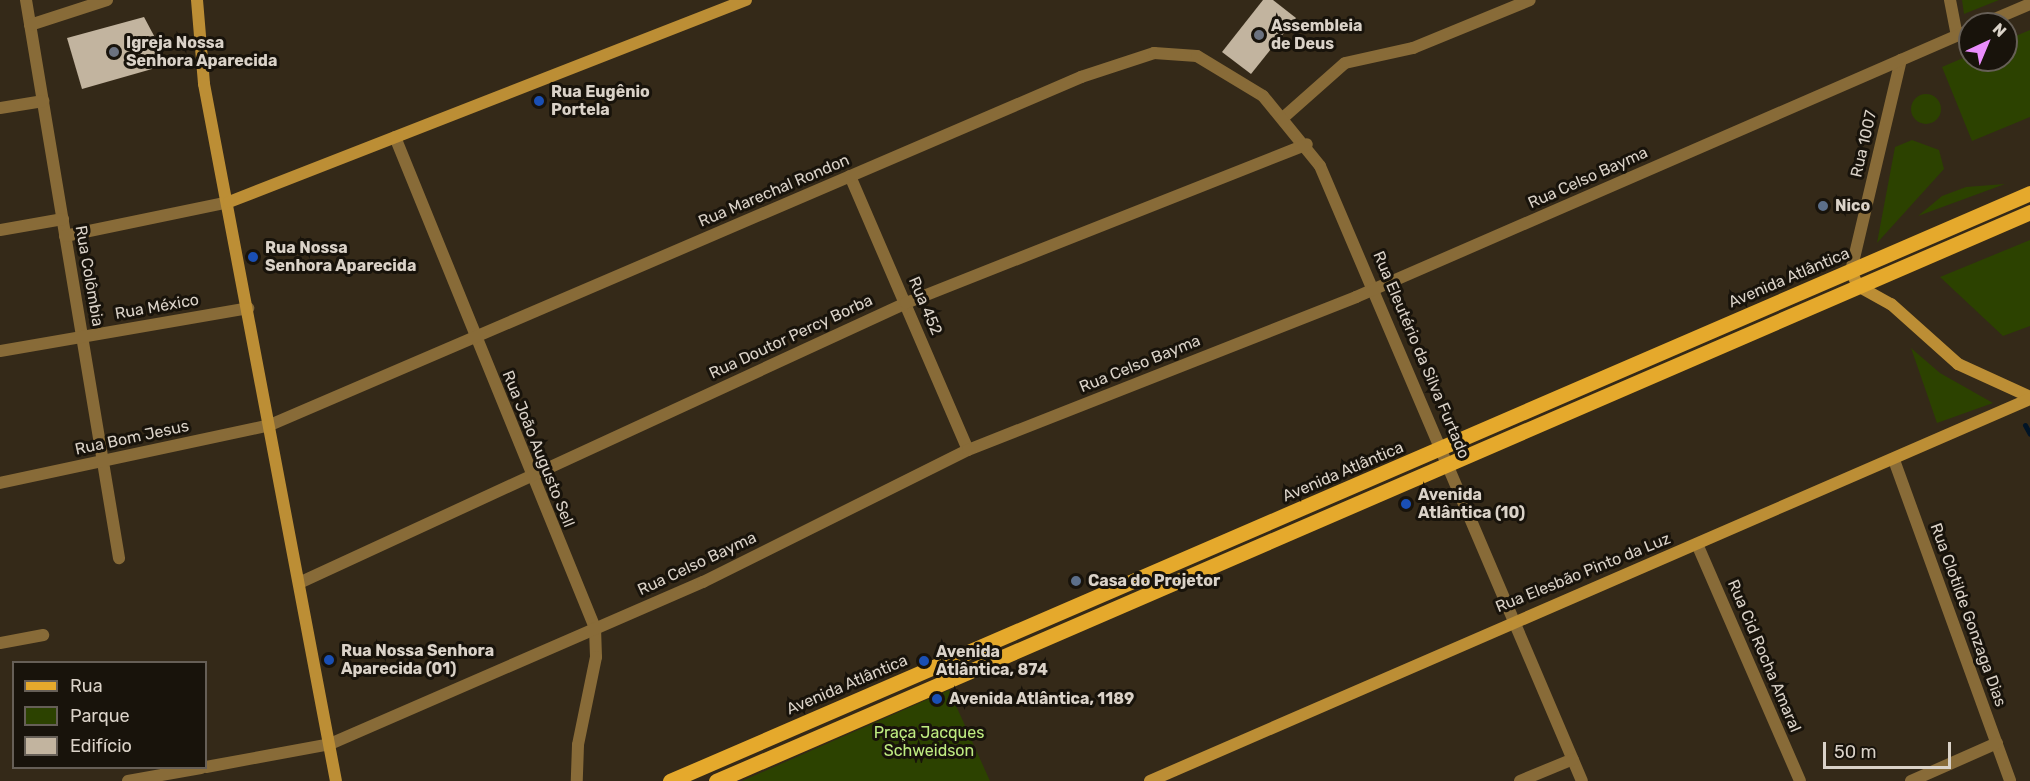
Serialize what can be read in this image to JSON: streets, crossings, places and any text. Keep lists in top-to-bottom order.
{
  "streets": {
    "main road": ["Avenida Atlântica"],
    "street": [
      "Rua 1007",
      "Rua Celso Bayma",
      "Rua Marechal Rondon",
      "Rua Colômbia",
      "Rua 452",
      "Rua México",
      "Rua Doutor Percy Borba",
      "Rua Eleutério da Silva Furtado",
      "Rua Bom Jesus",
      "Rua João Augusto Sell",
      "Rua Elesbão Pinto da Luz",
      "Rua Clotilde Gonzaga Dias",
      "Rua Cid Rocha Amaral"
    ]
  },
  "crossings": [
    ["Rua 1007", "Rua Celso Bayma"],
    ["Rua 1007", "Avenida Atlântica"],
    ["Rua Celso Bayma", "Rua 452"],
    ["Rua Celso Bayma", "Rua Eleutério da Silva Furtado"],
    ["Rua Celso Bayma", "Rua João Augusto Sell"],
    ["Rua Marechal Rondon", "Rua 452"],
    ["Rua Marechal Rondon", "Rua Eleutério da Silva Furtado"],
    ["Rua Marechal Rondon", "Rua Bom Jesus"],
    ["Rua Marechal Rondon", "Rua João Augusto Sell"],
    ["Rua Colômbia", "Rua México"],
    ["Rua Colômbia", "Rua Bom Jesus"],
    ["Avenida Atlântica", "Rua Eleutério da Silva Furtado"],
    ["Rua 452", "Rua Doutor Percy Borba"],
    ["Rua Doutor Percy Borba", "Rua Eleutério da Silva Furtado"],
    ["Rua Doutor Percy Borba", "Rua João Augusto Sell"],
    ["Rua Eleutério da Silva Furtado", "Rua Elesbão Pinto da Luz"],
    ["Rua Elesbão Pinto da Luz", "Rua Clotilde Gonzaga Dias"],
    ["Rua Elesbão Pinto da Luz", "Rua Cid Rocha Amaral"]
  ],
  "parks": ["Praça Jacques Schweidson"],
  "places": [
    "Assembleia de Deus",
    "Igreja Nossa Senhora Aparecida",
    "Rua Eugênio Portela",
    "Nico",
    "Rua Nossa Senhora Aparecida",
    "Avenida Atlântica (10)",
    "Casa do Projetor",
    "Rua Nossa Senhora Aparecida (01)",
    "Avenida Atlântica, 874",
    "Avenida Atlântica, 1189"
  ],
  "legend": ["Rua", "Parque", "Edifício"],
  "scale_bar": "50 m",
  "north": "top right"
}
